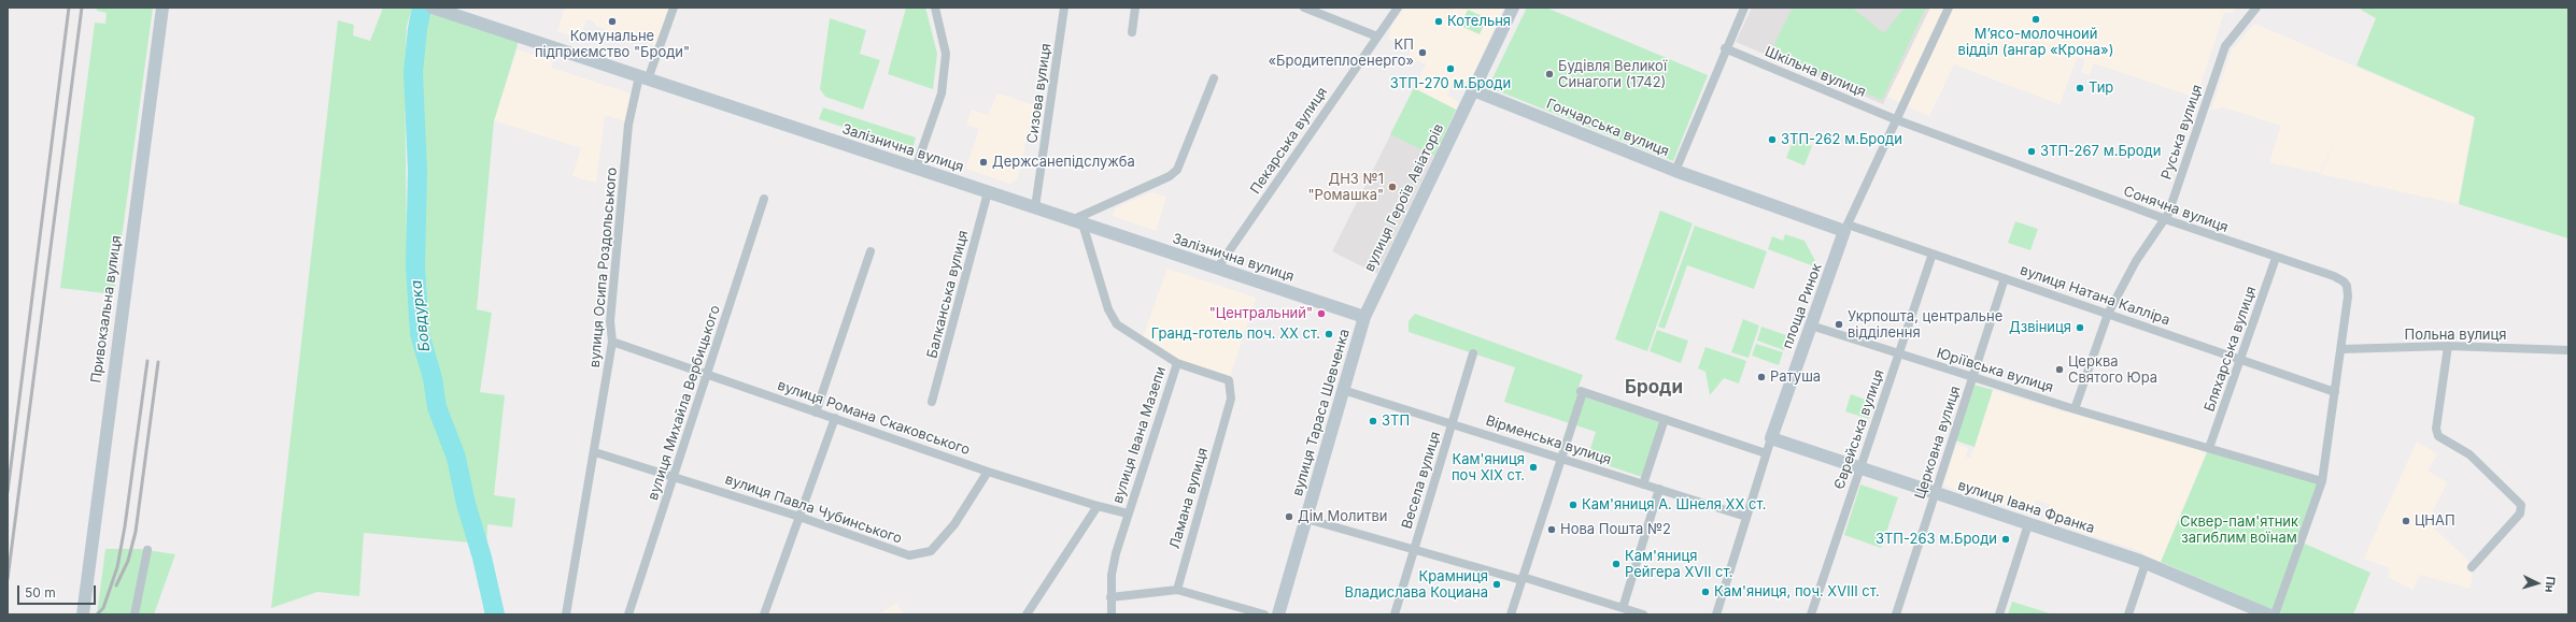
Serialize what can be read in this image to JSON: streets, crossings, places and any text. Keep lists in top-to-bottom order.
{
  "streets": {
    "main road": [
      "Гончарська вулиця",
      "Залізнична вулиця",
      "вулиця Героїв Авіаторів",
      "площа Ринок",
      "Привокзальна вулиця",
      "вулиця Тараса Шевченка",
      "вулиця Івана Франка"
    ],
    "street": [
      "Шкільна вулиця",
      "Сизова вулиця",
      "Руська вулиця",
      "Пекарська вулиця",
      "Сонячна вулиця",
      "вулиця Осипа Роздольського",
      "Балканська вулиця",
      "вулиця Натана Калліра",
      "Польна вулиця",
      "Бляхарська вулиця",
      "Юріївська вулиця",
      "вулиця Михайла Вербицького",
      "вулиця Романа Скаковського",
      "Єврейська вулиця",
      "вулиця Івана Мазепи",
      "Вірменська вулиця",
      "Церковна вулиця",
      "Весела вулиця",
      "Ламана вулиця",
      "вулиця Павла Чубинського"
    ]
  },
  "crossings": [
    ["Шкільна вулиця", "Гончарська вулиця"],
    ["Шкільна вулиця", "Сонячна вулиця"],
    ["Шкільна вулиця", "площа Ринок"],
    ["Сизова вулиця", "Залізнична вулиця"],
    ["Гончарська вулиця", "вулиця Героїв Авіаторів"],
    ["Руська вулиця", "Сонячна вулиця"],
    ["Руська вулиця", "вулиця Натана Калліра"],
    ["Руська вулиця", "Юріївська вулиця"],
    ["Пекарська вулиця", "Залізнична вулиця"],
    ["Залізнична вулиця", "вулиця Героїв Авіаторів"],
    ["Залізнична вулиця", "вулиця Осипа Роздольського"],
    ["Залізнична вулиця", "Балканська вулиця"],
    ["Залізнична вулиця", "вулиця Тараса Шевченка"],
    ["Залізнична вулиця", "вулиця Івана Мазепи"],
    ["вулиця Героїв Авіаторів", "вулиця Тараса Шевченка"],
    ["Сонячна вулиця", "вулиця Натана Калліра"],
    ["Сонячна вулиця", "площа Ринок"],
    ["Сонячна вулиця", "Польна вулиця"],
    ["Сонячна вулиця", "Бляхарська вулиця"],
    ["Сонячна вулиця", "Юріївська вулиця"],
    ["вулиця Осипа Роздольського", "вулиця Романа Скаковського"],
    ["вулиця Осипа Роздольського", "вулиця Павла Чубинського"],
    ["вулиця Натана Калліра", "площа Ринок"],
    ["вулиця Натана Калліра", "Бляхарська вулиця"],
    ["вулиця Натана Калліра", "Єврейська вулиця"],
    ["вулиця Натана Калліра", "Церковна вулиця"],
    ["площа Ринок", "Юріївська вулиця"],
    ["площа Ринок", "вулиця Івана Франка"],
    ["Бляхарська вулиця", "Юріївська вулиця"],
    ["Юріївська вулиця", "Єврейська вулиця"],
    ["Юріївська вулиця", "Церковна вулиця"],
    ["вулиця Михайла Вербицького", "вулиця Романа Скаковського"],
    ["вулиця Михайла Вербицького", "вулиця Павла Чубинського"],
    ["вулиця Тараса Шевченка", "Вірменська вулиця"],
    ["вулиця Романа Скаковського", "вулиця Івана Мазепи"],
    ["вулиця Романа Скаковського", "вулиця Павла Чубинського"],
    ["Єврейська вулиця", "вулиця Івана Франка"],
    ["вулиця Івана Мазепи", "Ламана вулиця"],
    ["Вірменська вулиця", "Весела вулиця"],
    ["Церковна вулиця", "вулиця Івана Франка"]
  ],
  "districts": ["Броди"],
  "water": ["Бовдурка"],
  "parks": ["Сквер-пам'ятник загиблим воїнам"],
  "places": [
    "М’ясо-молочноий відділ (ангар «Крона»)",
    "Комунальне підприємство \"Броди\"",
    "Котельня",
    "КП «Бродитеплоенерго»",
    "ЗТП-270 м.Броди",
    "Будівля Великої Синагоги (1742)",
    "Тир",
    "ЗТП-262 м.Броди",
    "ЗТП-267 м.Броди",
    "Держсанепідслужба",
    "ДНЗ №1 \"Ромашка\"",
    "\"Центральний\"",
    "Укрпошта, центральне відділення",
    "Дзвіниця",
    "Гранд-готель поч. XX ст.",
    "Церква Святого Юра",
    "Ратуша",
    "ЗТП",
    "Кам'яниця поч XIX ст.",
    "Кам'яниця А. Шнеля XX cт.",
    "Дім Молитви",
    "ЦНАП",
    "Нова Пошта №2",
    "ЗТП-263 м.Броди",
    "Кам'яниця Рейгера XVII ст.",
    "Крамниця Владислава Коциана",
    "Кам'яниця, поч. XVIII ст."
  ],
  "scale_bar": "50 m",
  "north": "right"
}
